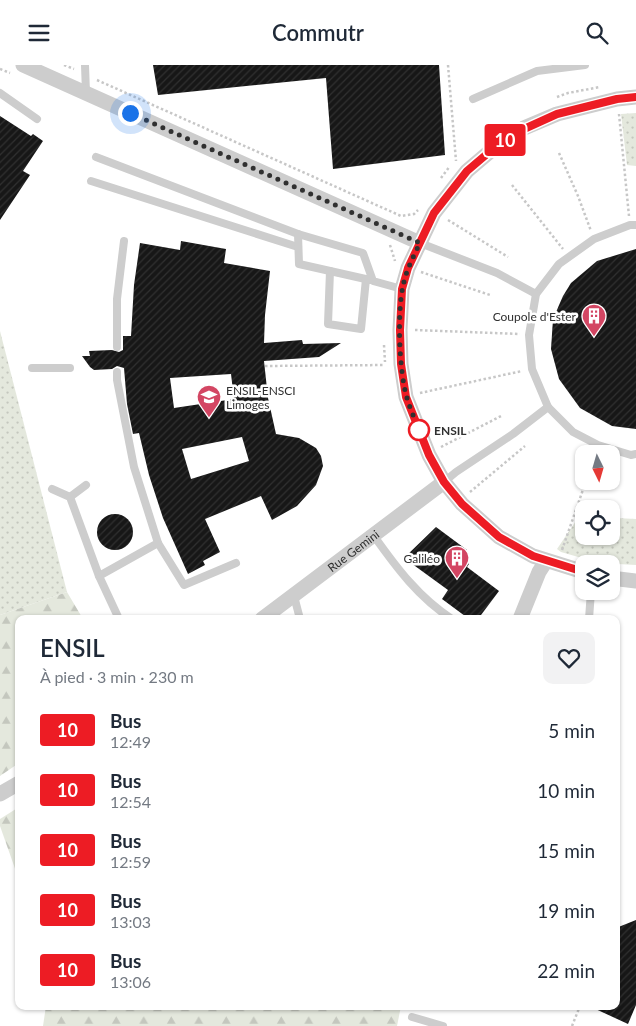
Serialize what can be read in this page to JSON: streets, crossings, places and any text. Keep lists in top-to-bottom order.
{
  "streets": {
    "street": ["Rue Gemini"]
  },
  "places": {
    "building": ["Coupole d'Ester", "Galiléo"],
    "school or university": ["ENSIL-ENSCI Limoges"],
    "other": ["ENSIL"]
  },
  "lines": ["bus line 10"],
  "north": "bottom",
  "page": {
    "header": "Commutr",
    "on_map": "10",
    "heading": ["ENSIL", "À pied · 3 min · 230 m"],
    "list": [
      {
        "mark": "10",
        "name": "Bus",
        "note": "12:49",
        "value": "5 min"
      },
      {
        "mark": "10",
        "name": "Bus",
        "note": "12:54",
        "value": "10 min"
      },
      {
        "mark": "10",
        "name": "Bus",
        "note": "12:59",
        "value": "15 min"
      },
      {
        "mark": "10",
        "name": "Bus",
        "note": "13:03",
        "value": "19 min"
      },
      {
        "mark": "10",
        "name": "Bus",
        "note": "13:06",
        "value": "22 min"
      }
    ]
  }
}
